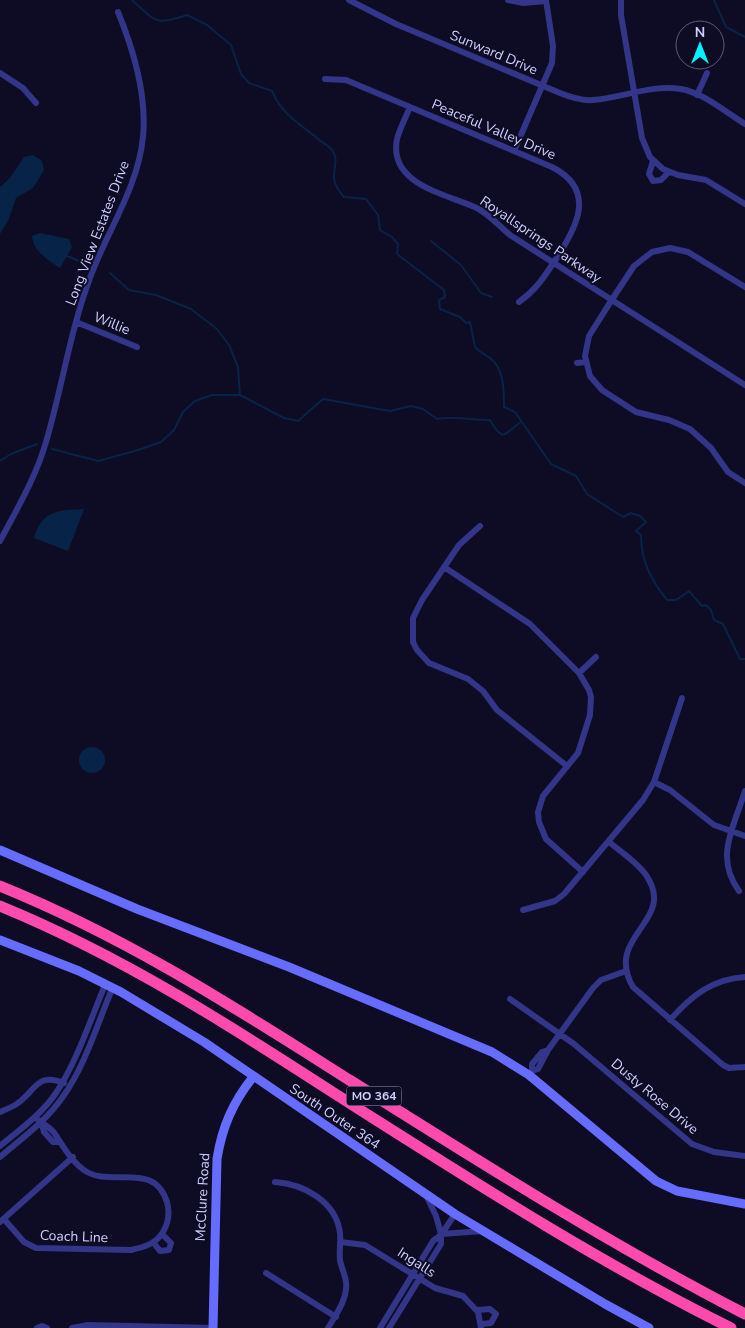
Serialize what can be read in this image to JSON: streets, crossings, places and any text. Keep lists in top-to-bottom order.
{
  "streets": {
    "highway": ["MO 364"],
    "street": [
      "Sunward Drive",
      "Peaceful Valley Drive",
      "Long View Estates Drive",
      "Royallsprings Parkway",
      "Willie",
      "Dusty Rose Drive",
      "South Outer 364",
      "McClure Road",
      "Coach Line",
      "Ingalls"
    ]
  },
  "crossings": [
    ["Peaceful Valley Drive", "Royallsprings Parkway"],
    ["Long View Estates Drive", "Willie"],
    ["South Outer 364", "McClure Road"]
  ],
  "north": "top"
}
